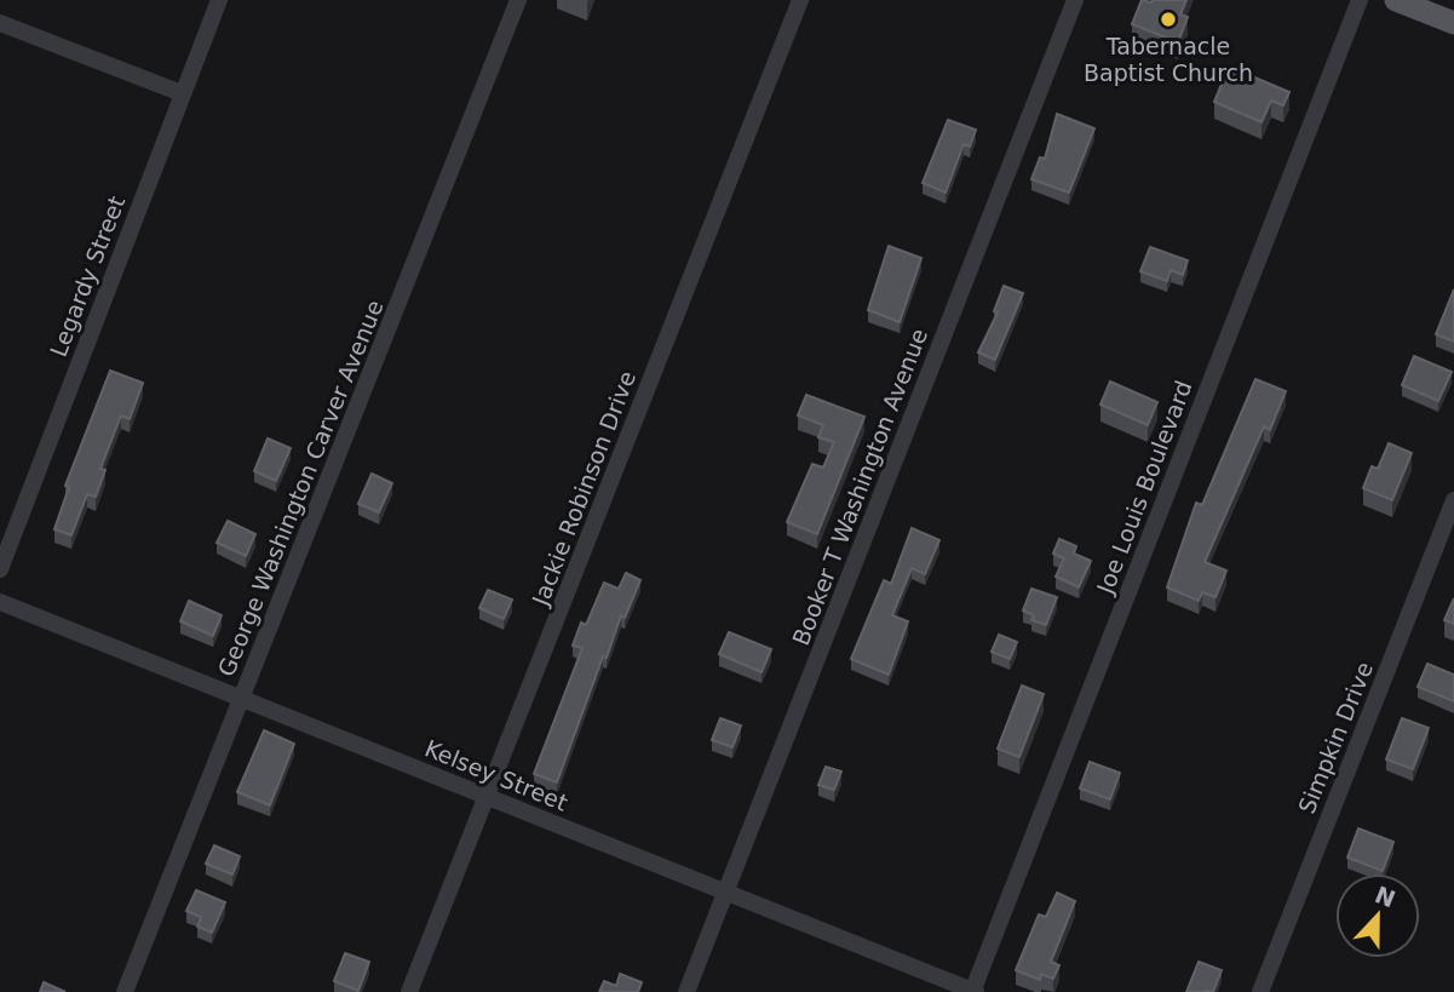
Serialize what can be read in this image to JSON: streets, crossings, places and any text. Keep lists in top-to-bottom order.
{
  "streets": {
    "street": [
      "Legardy Street",
      "Booker T Washington Avenue",
      "Joe Louis Boulevard",
      "George Washington Carver Avenue",
      "Jackie Robinson Drive",
      "Simpkin Drive",
      "Kelsey Street"
    ]
  },
  "crossings": [
    ["Booker T Washington Avenue", "Kelsey Street"],
    ["Joe Louis Boulevard", "Kelsey Street"],
    ["George Washington Carver Avenue", "Kelsey Street"],
    ["Jackie Robinson Drive", "Kelsey Street"]
  ],
  "places": ["Tabernacle Baptist Church"],
  "north": "top"
}
